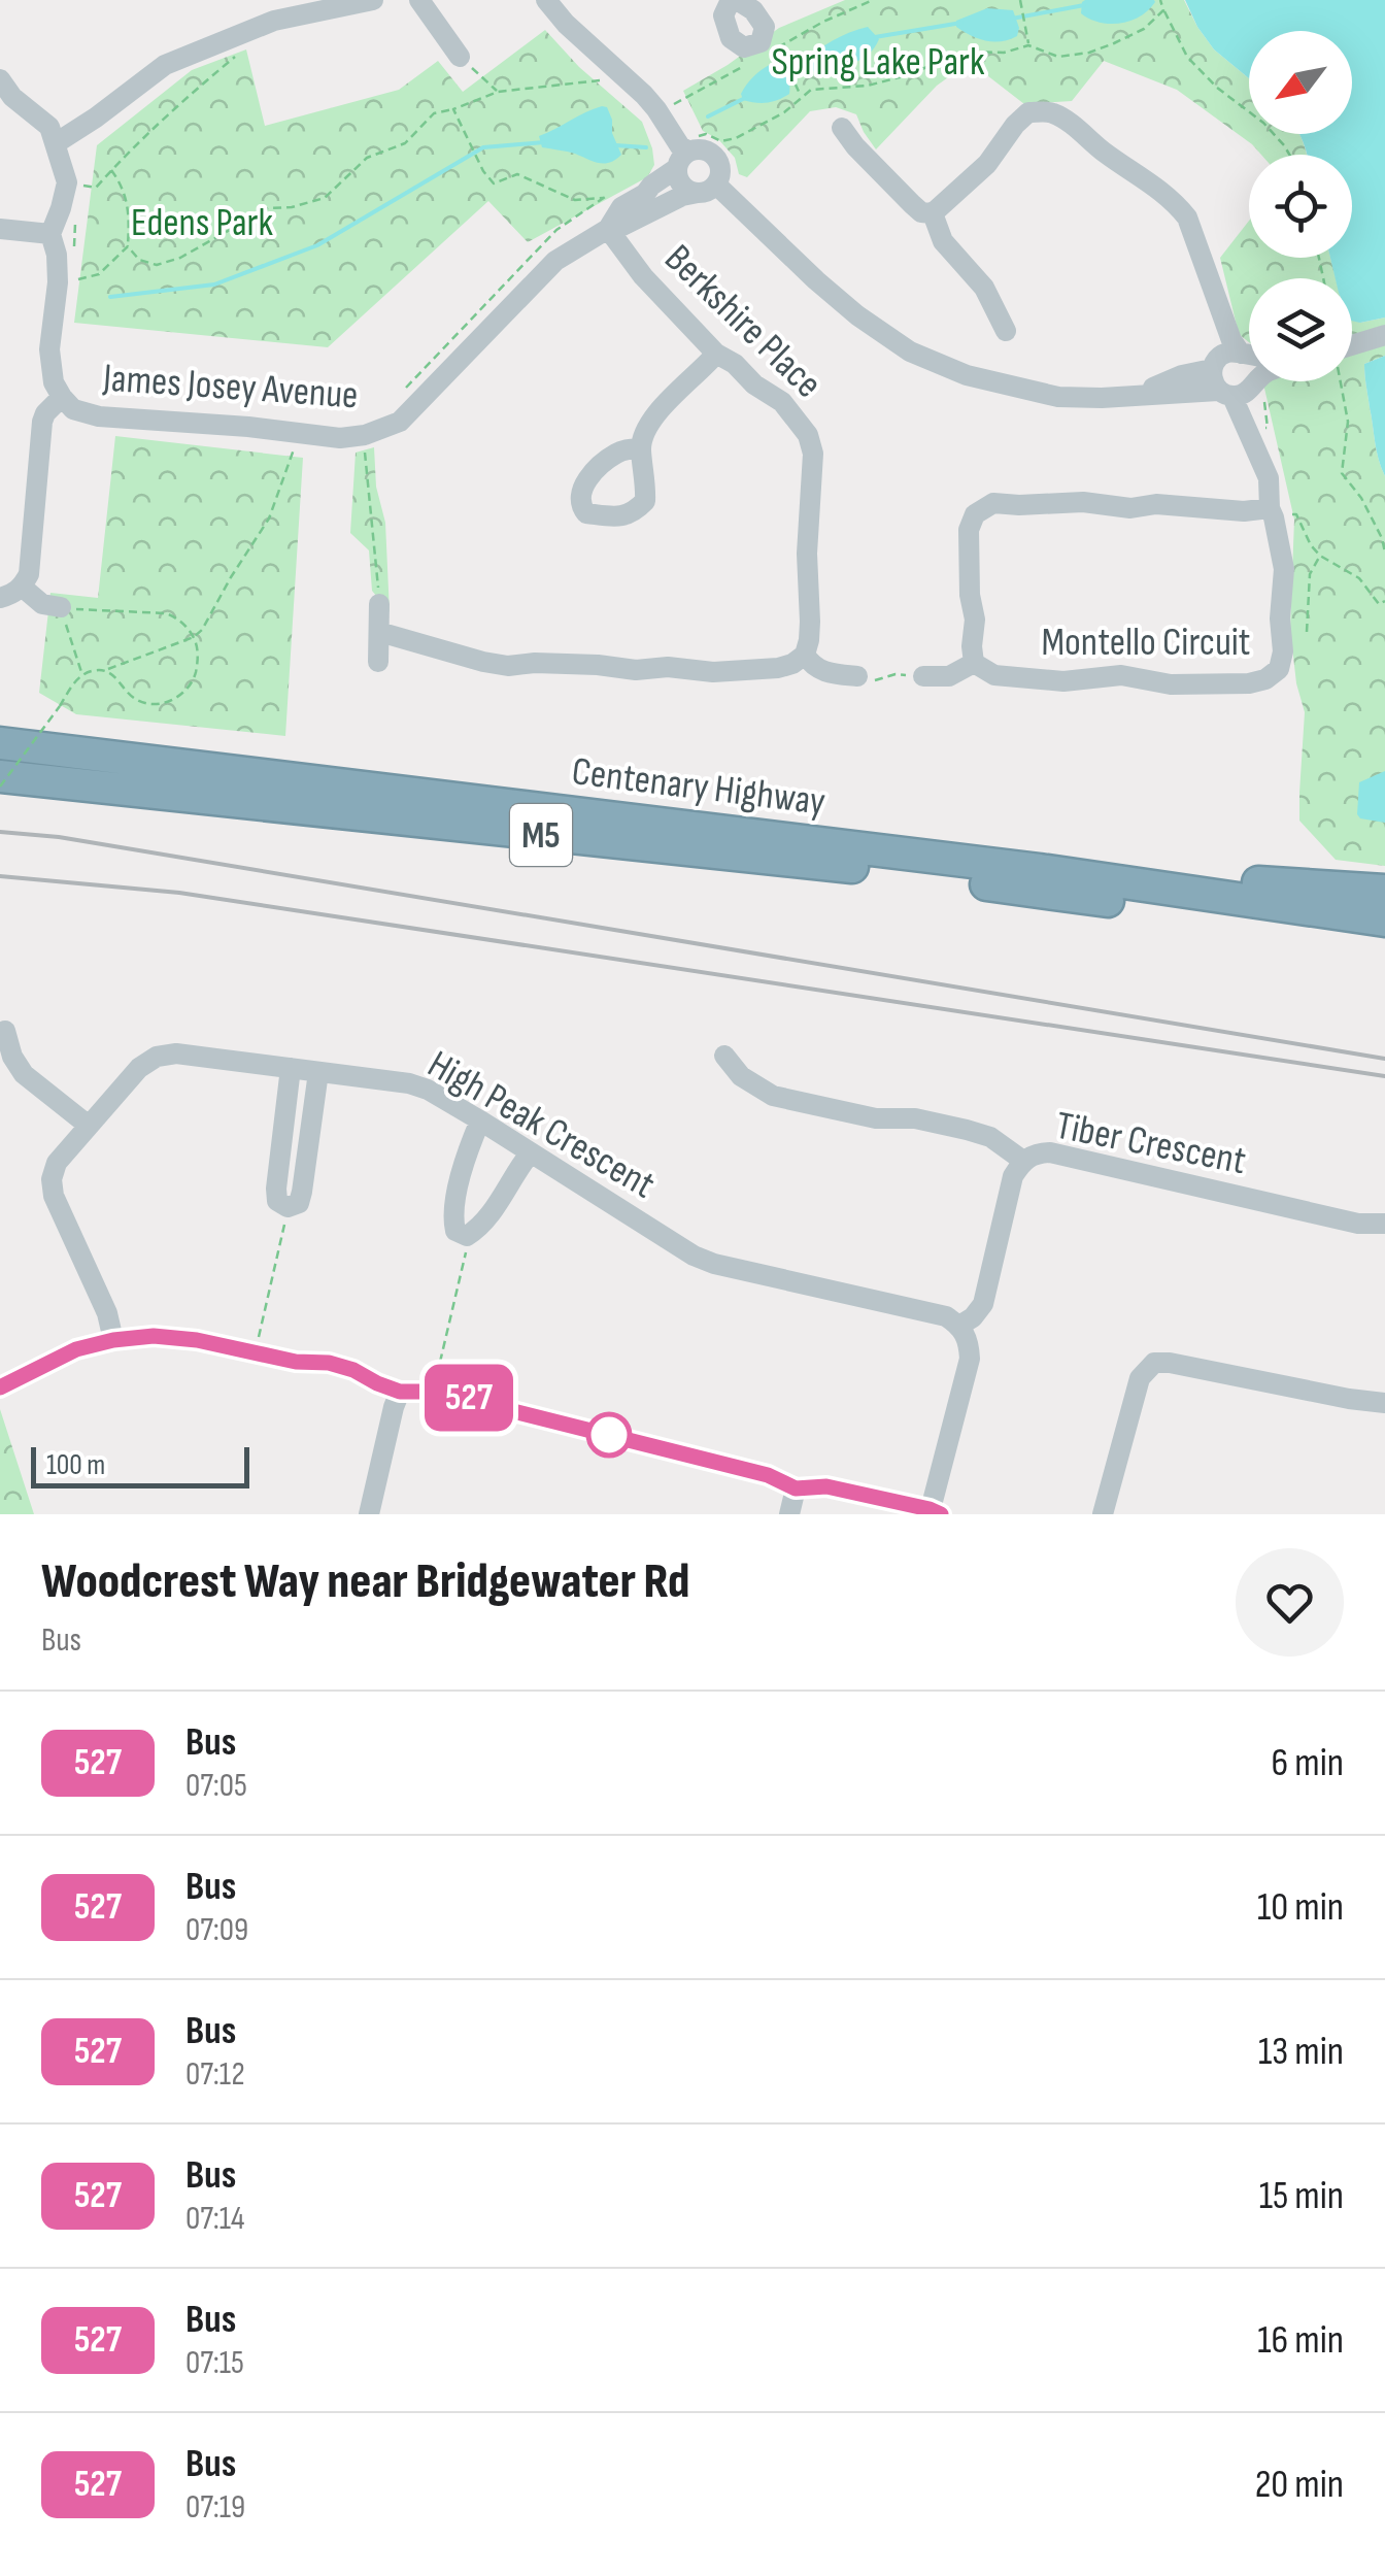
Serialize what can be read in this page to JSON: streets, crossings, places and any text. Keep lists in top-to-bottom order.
{
  "streets": {
    "highway": ["Centenary Highway", "M5"],
    "street": [
      "Berkshire Place",
      "James Josey Avenue",
      "Montello Circuit",
      "High Peak Crescent",
      "Tiber Crescent"
    ]
  },
  "crossings": [
    ["Berkshire Place", "James Josey Avenue"],
    ["High Peak Crescent", "Tiber Crescent"]
  ],
  "parks": ["Spring Lake Park", "Edens Park"],
  "lines": ["bus line 527"],
  "scale_bar": "100 m",
  "north": "bottom left",
  "page": {
    "on_map": "527",
    "scale": "100 m",
    "heading": ["Woodcrest Way near Bridgewater Rd", "Bus"],
    "list": [
      {
        "mark": "527",
        "name": "Bus",
        "note": "07:05",
        "value": "6 min"
      },
      {
        "mark": "527",
        "name": "Bus",
        "note": "07:09",
        "value": "10 min"
      },
      {
        "mark": "527",
        "name": "Bus",
        "note": "07:12",
        "value": "13 min"
      },
      {
        "mark": "527",
        "name": "Bus",
        "note": "07:14",
        "value": "15 min"
      },
      {
        "mark": "527",
        "name": "Bus",
        "note": "07:15",
        "value": "16 min"
      },
      {
        "mark": "527",
        "name": "Bus",
        "note": "07:19",
        "value": "20 min"
      }
    ]
  }
}
